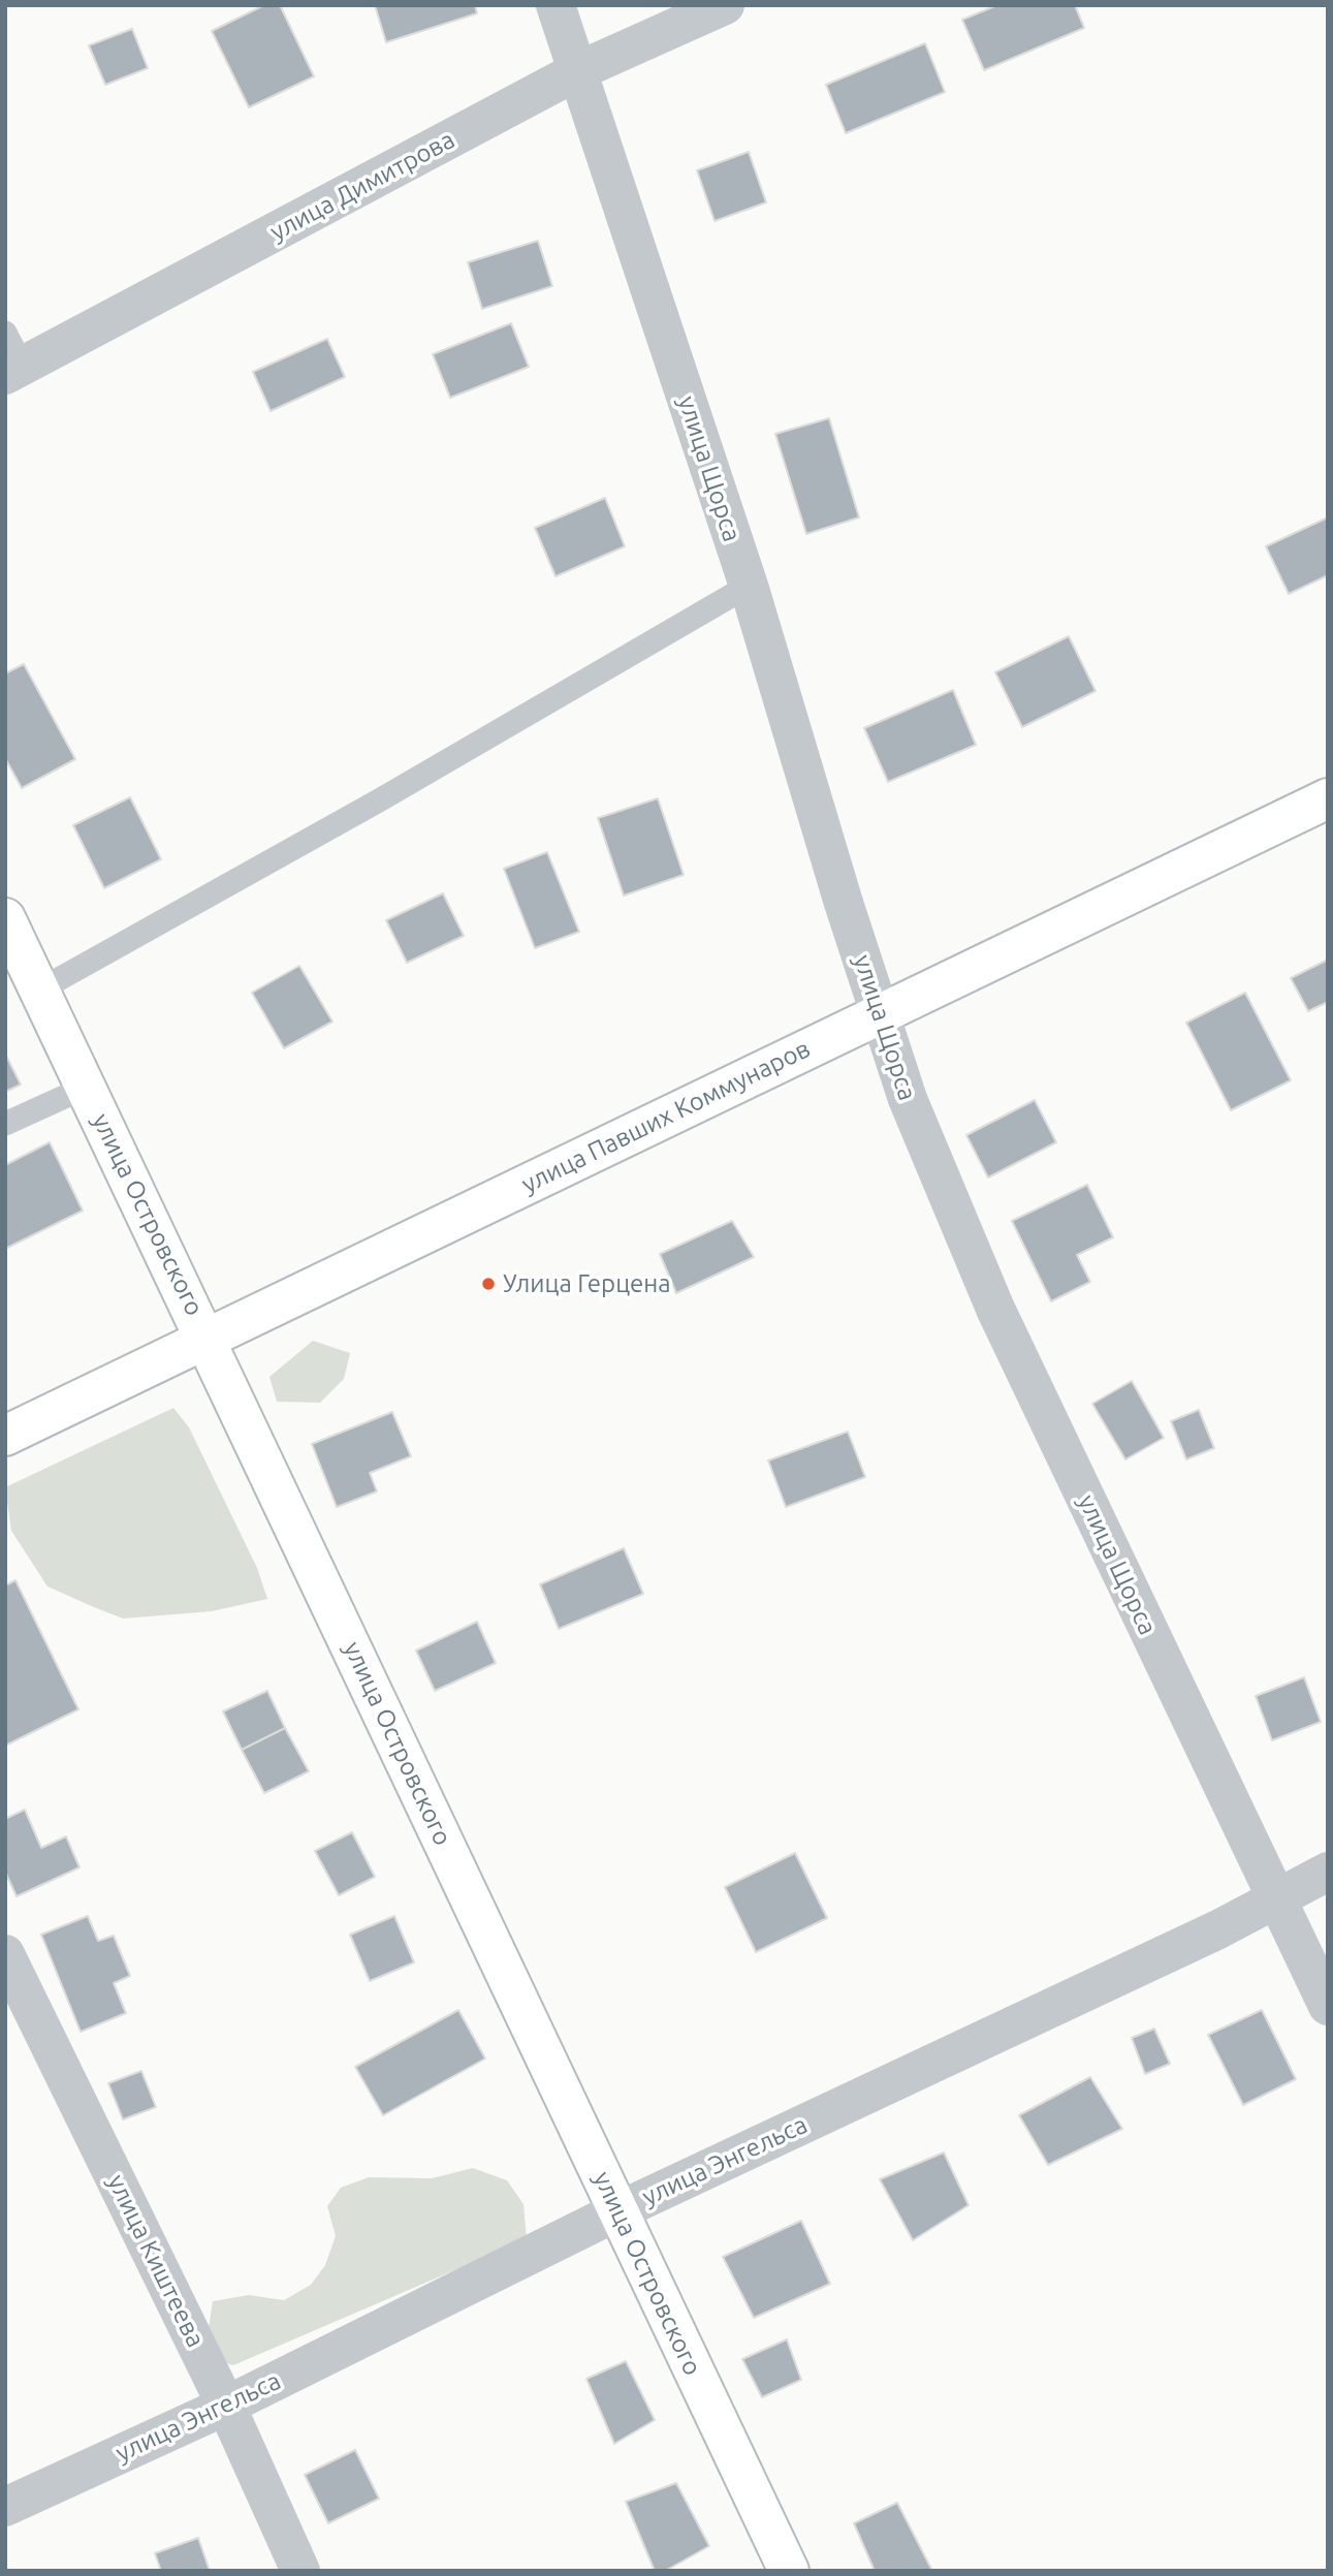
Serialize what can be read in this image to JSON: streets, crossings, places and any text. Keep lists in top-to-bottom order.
{
  "streets": {
    "street": [
      "улица Димитрова",
      "улица Щорса",
      "улица Павших Коммунаров",
      "улица Островского",
      "улица Энгельса",
      "улица Киштеева"
    ]
  },
  "crossings": [
    ["улица Димитрова", "улица Щорса"],
    ["улица Щорса", "улица Павших Коммунаров"],
    ["улица Щорса", "улица Энгельса"],
    ["улица Павших Коммунаров", "улица Островского"],
    ["улица Островского", "улица Энгельса"],
    ["улица Энгельса", "улица Киштеева"]
  ],
  "places": ["Улица Герцена"]
}
